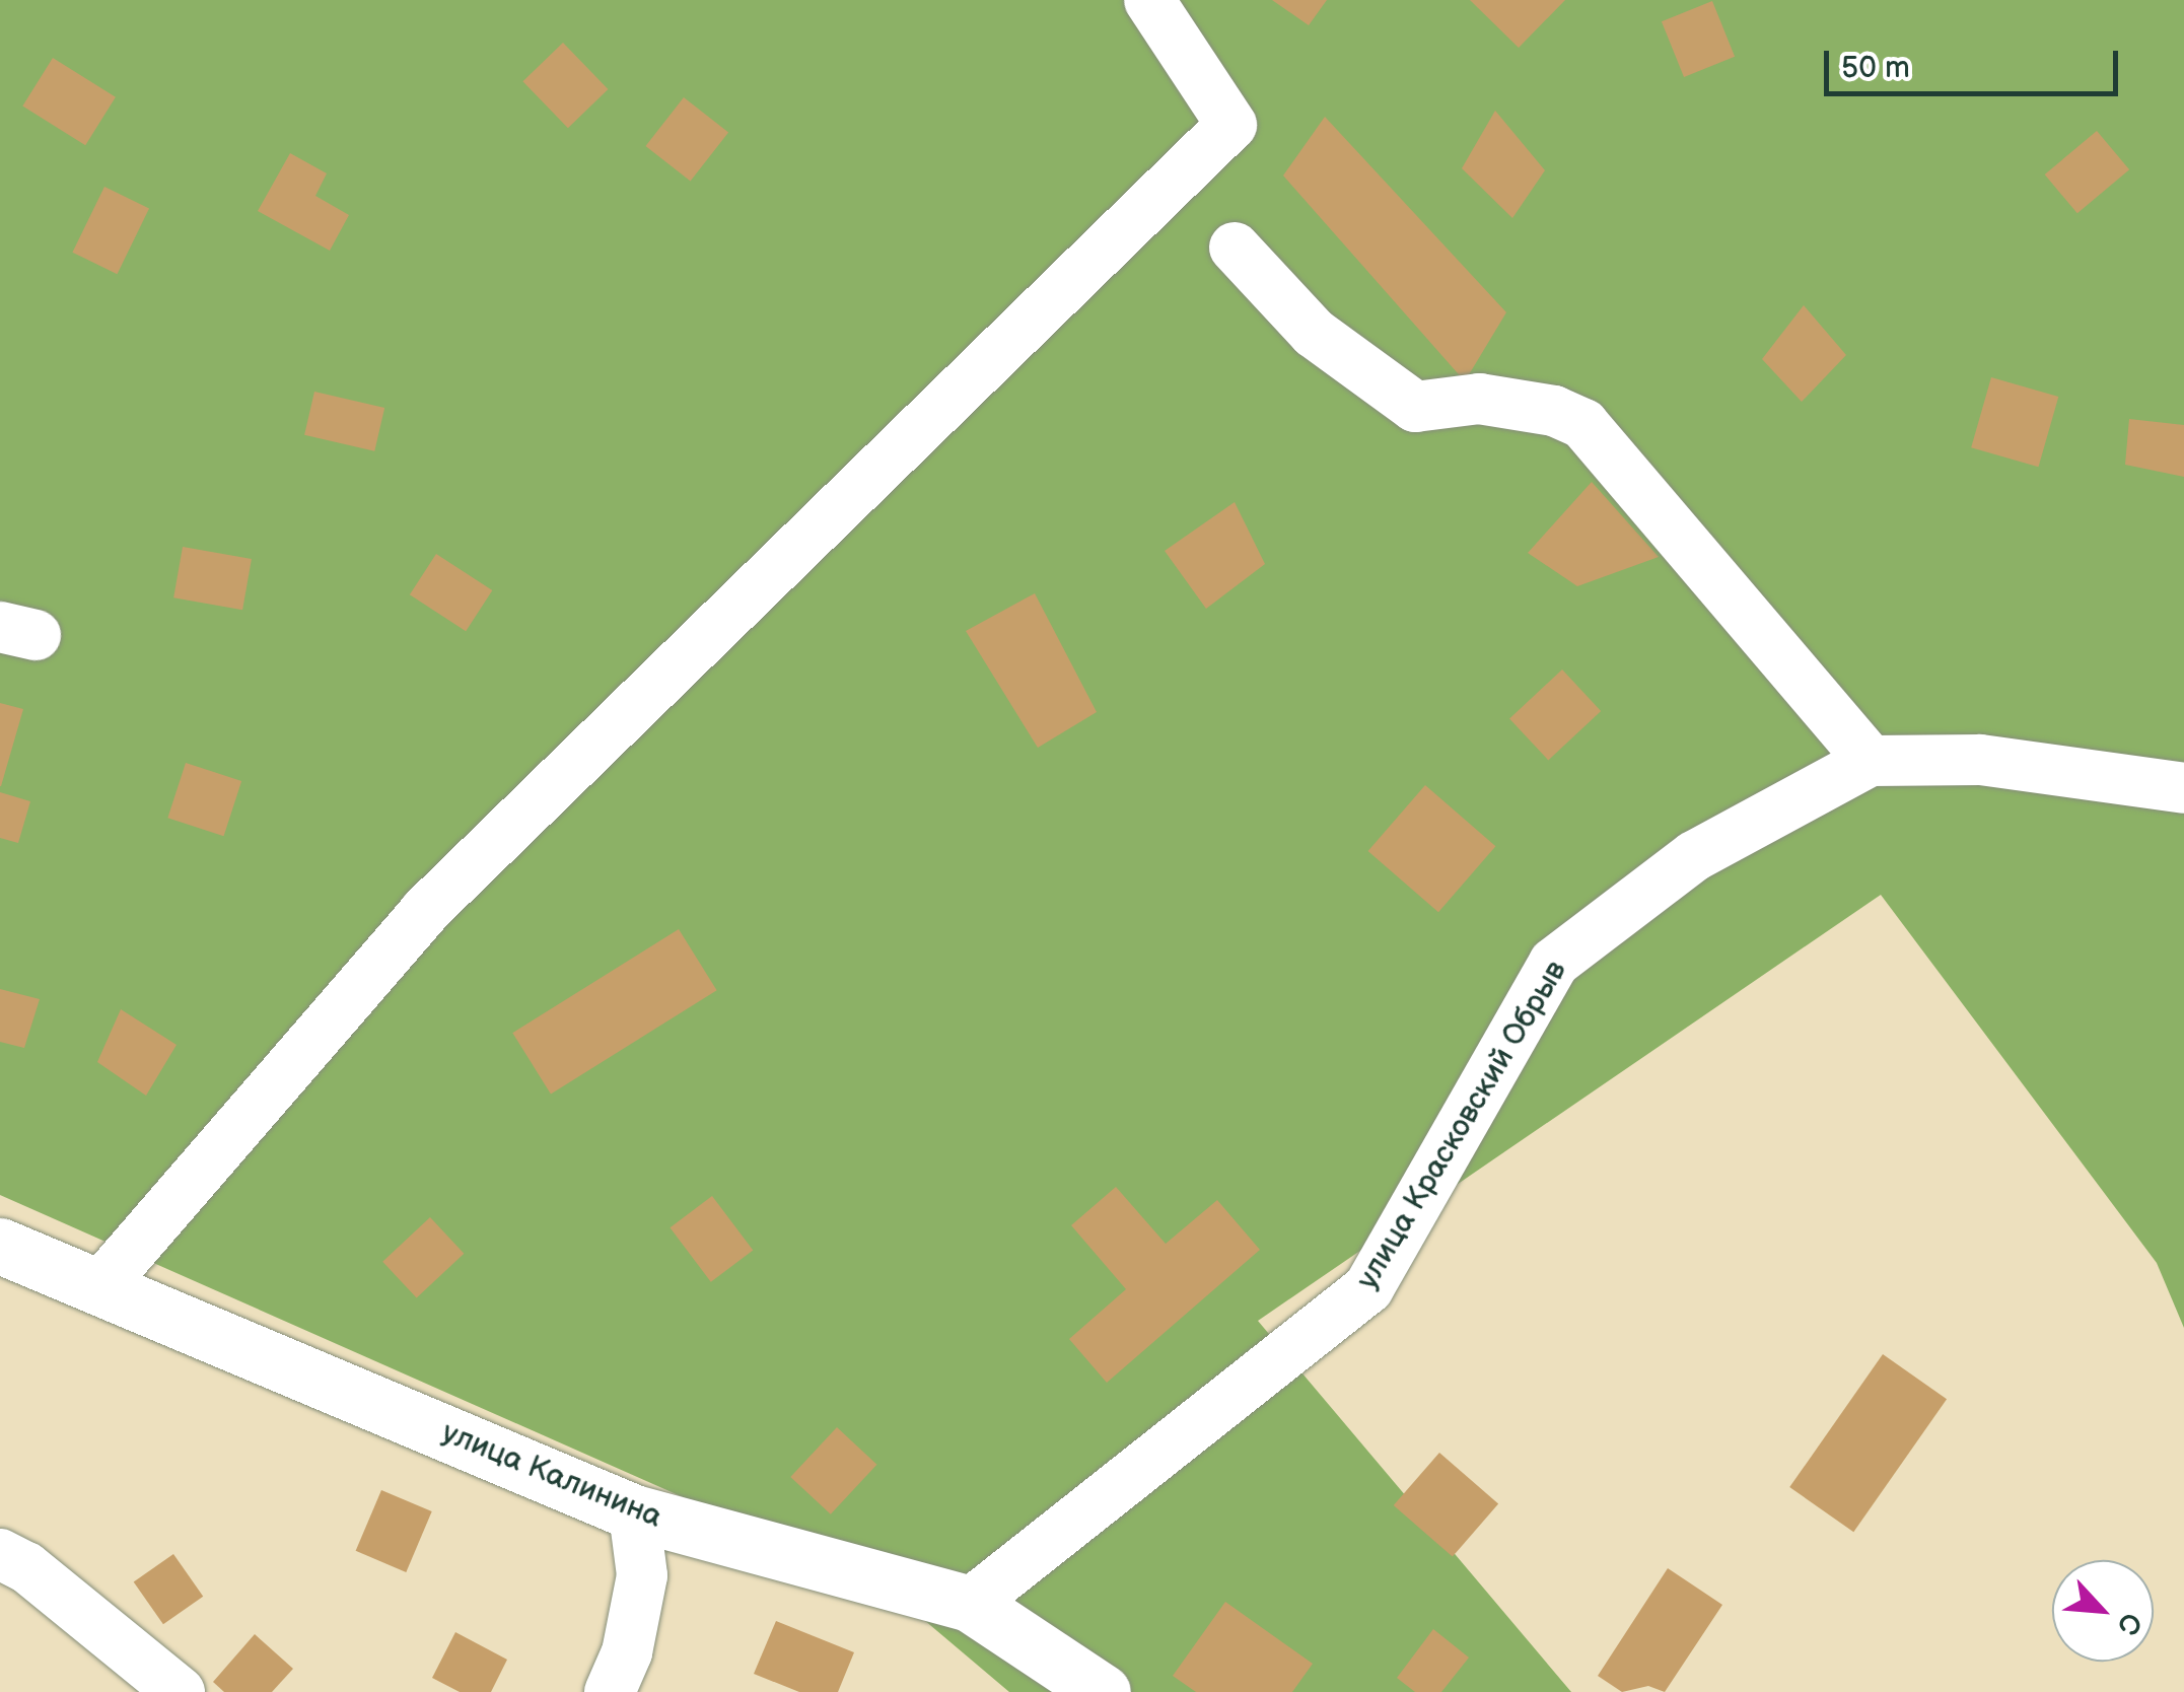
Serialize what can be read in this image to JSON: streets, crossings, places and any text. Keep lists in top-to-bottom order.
{
  "streets": {
    "main road": ["улица Калинина"],
    "street": ["улица Красковский Обрыв"]
  },
  "crossings": [
    ["улица Красковский Обрыв", "улица Калинина"]
  ],
  "scale_bar": "50 m",
  "north": "bottom right"
}
